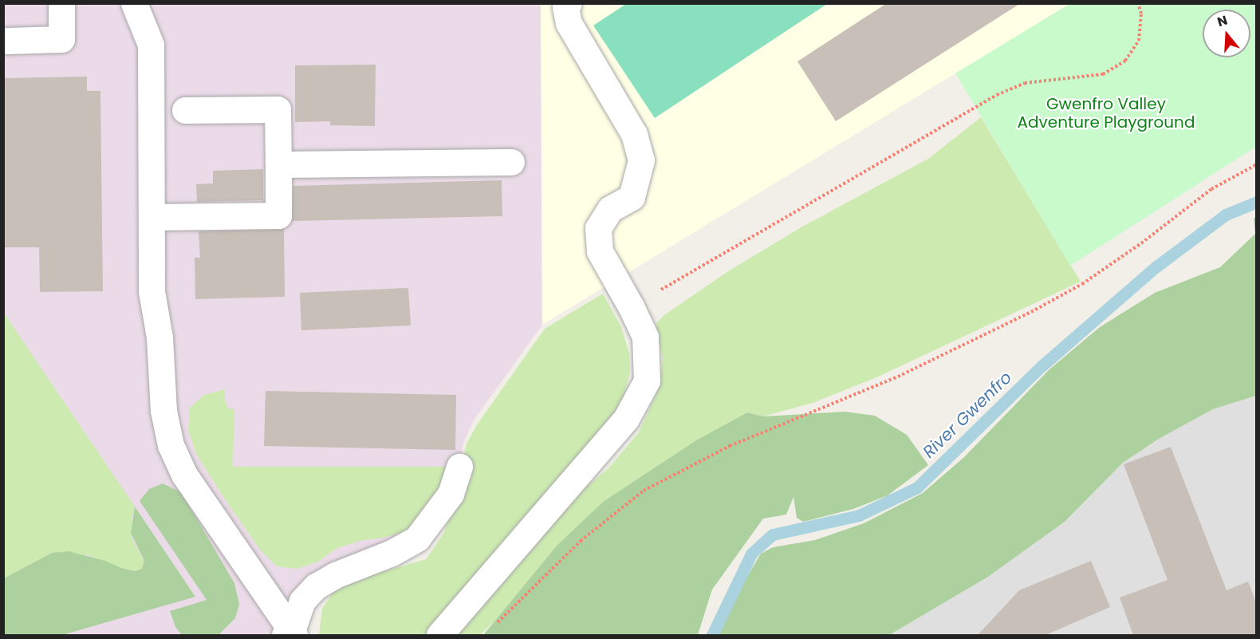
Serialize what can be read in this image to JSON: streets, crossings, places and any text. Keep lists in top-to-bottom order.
{
  "water": ["River Gwenfro"],
  "parks": ["Gwenfro Valley Adventure Playground"],
  "north": "top"
}
